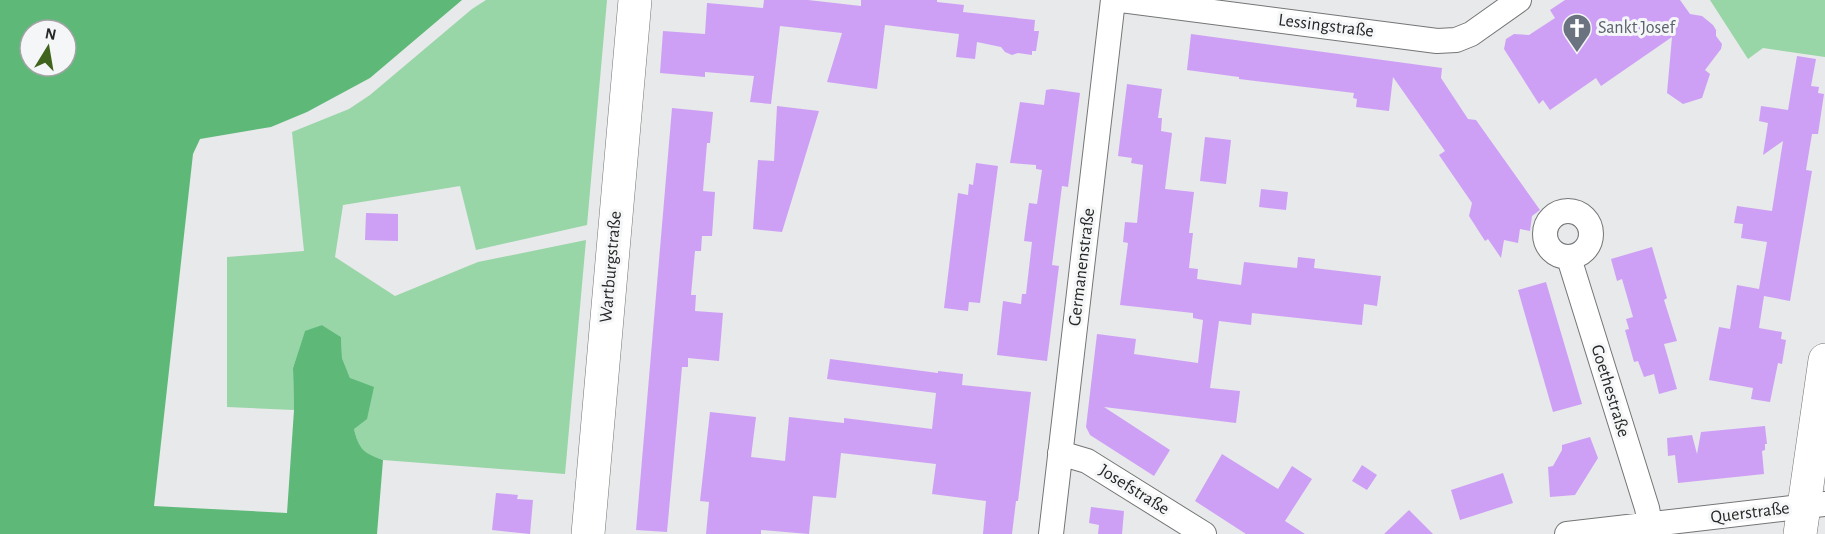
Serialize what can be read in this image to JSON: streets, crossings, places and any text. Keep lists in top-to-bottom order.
{
  "streets": {
    "main road": ["Wartburgstraße"],
    "street": [
      "Lessingstraße",
      "Germanenstraße",
      "Goethestraße",
      "Josefstraße",
      "Querstraße"
    ]
  },
  "crossings": [
    ["Germanenstraße", "Josefstraße"],
    ["Goethestraße", "Querstraße"]
  ],
  "places": {
    "church": ["Sankt Josef"]
  },
  "north": "top"
}
